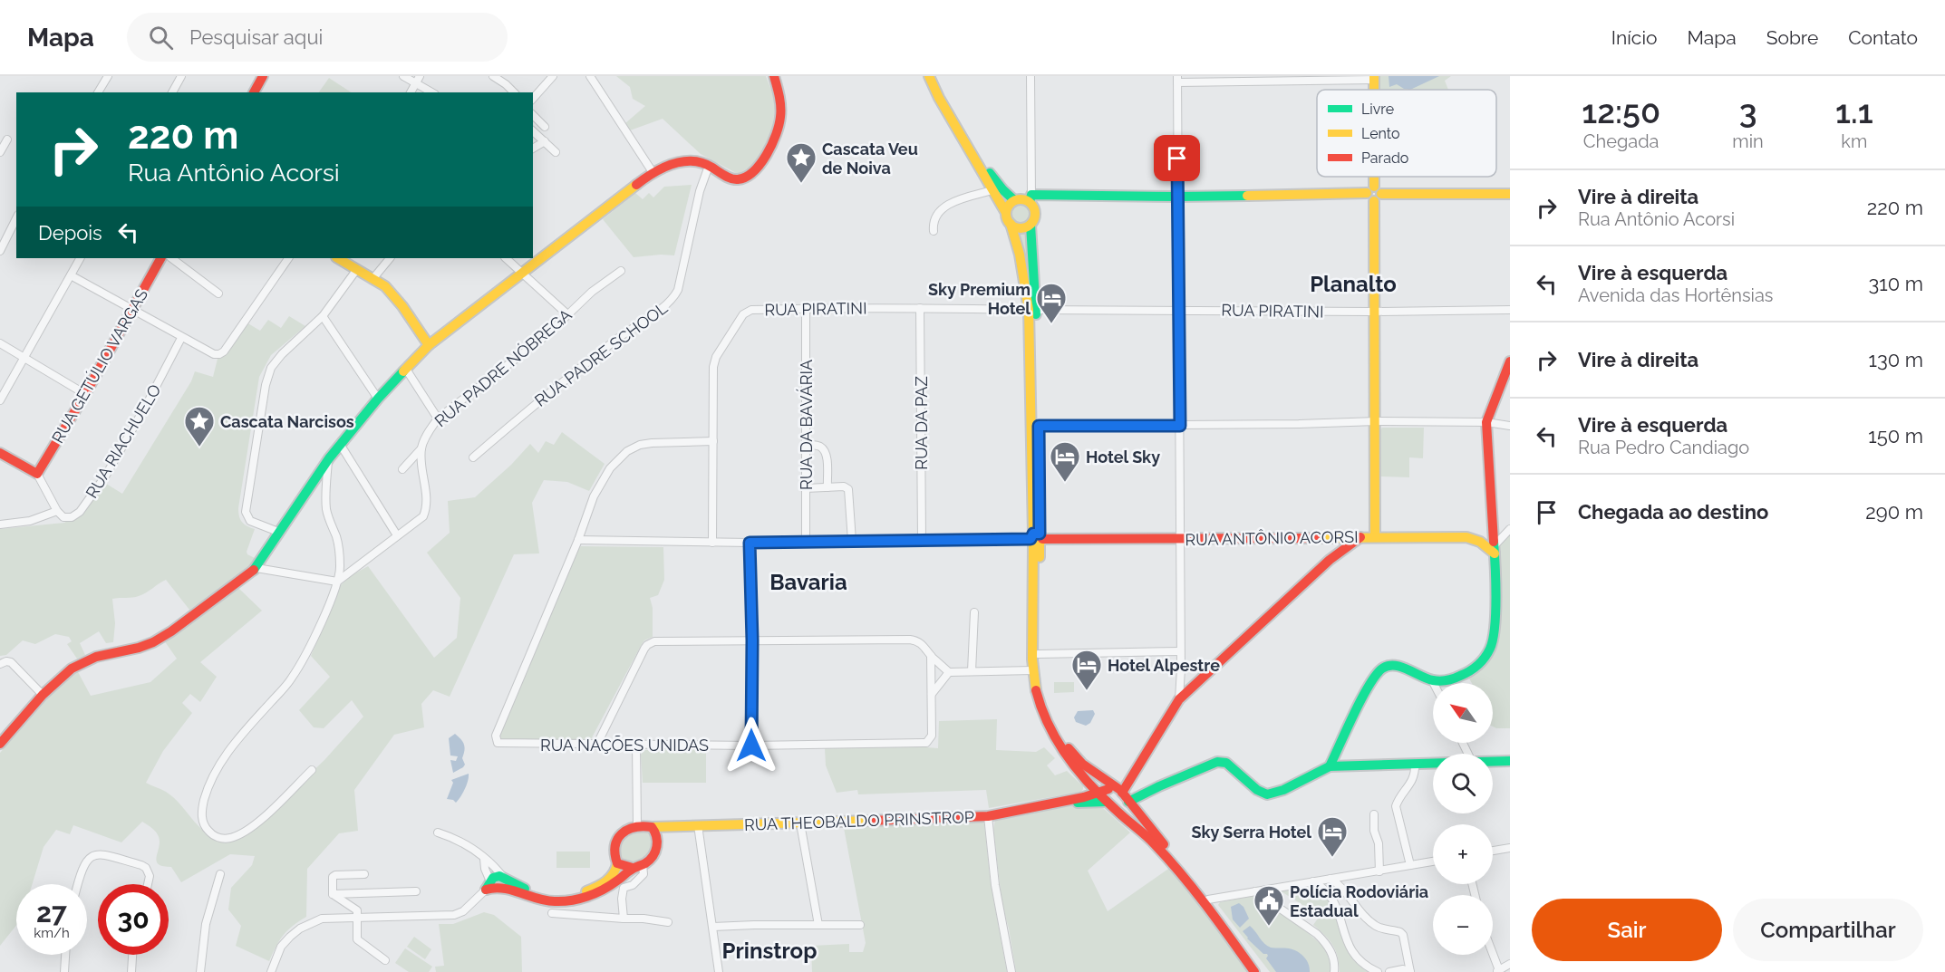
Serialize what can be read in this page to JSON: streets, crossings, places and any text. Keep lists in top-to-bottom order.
{
  "streets": {
    "street": [
      "RUA PIRATINI",
      "RUA PADRE SCHOOL",
      "RUA GETÚLIO VARGAS",
      "RUA PADRE NÓBREGA",
      "RUA DA PAZ",
      "RUA DA BAVÁRIA",
      "RUA RIACHUELO",
      "RUA ANTÔNIO ACORSI",
      "RUA NAÇÕES UNIDAS",
      "RUA THEOBALDO PRINSTROP"
    ]
  },
  "crossings": [
    ["RUA PIRATINI", "RUA DA PAZ"],
    ["RUA PIRATINI", "RUA DA BAVÁRIA"],
    ["RUA PIRATINI", "RUA ANTÔNIO ACORSI"],
    ["RUA DA PAZ", "RUA ANTÔNIO ACORSI"],
    ["RUA DA BAVÁRIA", "RUA ANTÔNIO ACORSI"],
    ["RUA ANTÔNIO ACORSI", "RUA NAÇÕES UNIDAS"]
  ],
  "districts": ["Planalto", "Bavaria", "Prinstrop"],
  "places": {
    "place": ["Cascata Veu de Noiva", "Cascata Narcisos"],
    "hotel": [
      "Sky Premium Hotel",
      "Hotel Sky",
      "Hotel Alpestre",
      "Sky Serra Hotel"
    ],
    "public building": ["Polícia Rodoviária Estadual"]
  },
  "legend": ["Livre", "Lento", "Parado"],
  "north": "top left",
  "page": {
    "header": "Mapa",
    "search": "Pesquisar aqui",
    "nav": [
      "Início",
      "Mapa",
      "Sobre",
      "Contato"
    ],
    "eta": [
      "12:50",
      "Chegada",
      "3",
      "min",
      "1.1",
      "km"
    ],
    "turn": ["220 m", "Rua Antônio Acorsi"],
    "list": [
      {
        "name": "Vire à direita",
        "note": "Rua Antônio Acorsi",
        "value": "220 m"
      },
      {
        "name": "Vire à esquerda",
        "note": "Avenida das Hortênsias",
        "value": "310 m"
      },
      {
        "name": "Vire à direita",
        "value": "130 m"
      },
      {
        "name": "Vire à esquerda",
        "note": "Rua Pedro Candiago",
        "value": "150 m"
      },
      {
        "name": "Chegada ao destino",
        "value": "290 m"
      }
    ],
    "then": "Depois",
    "map_buttons": ["+", "−"],
    "speed": "27 km/h",
    "limit": "30",
    "buttons": ["Sair", "Compartilhar"]
  }
}
